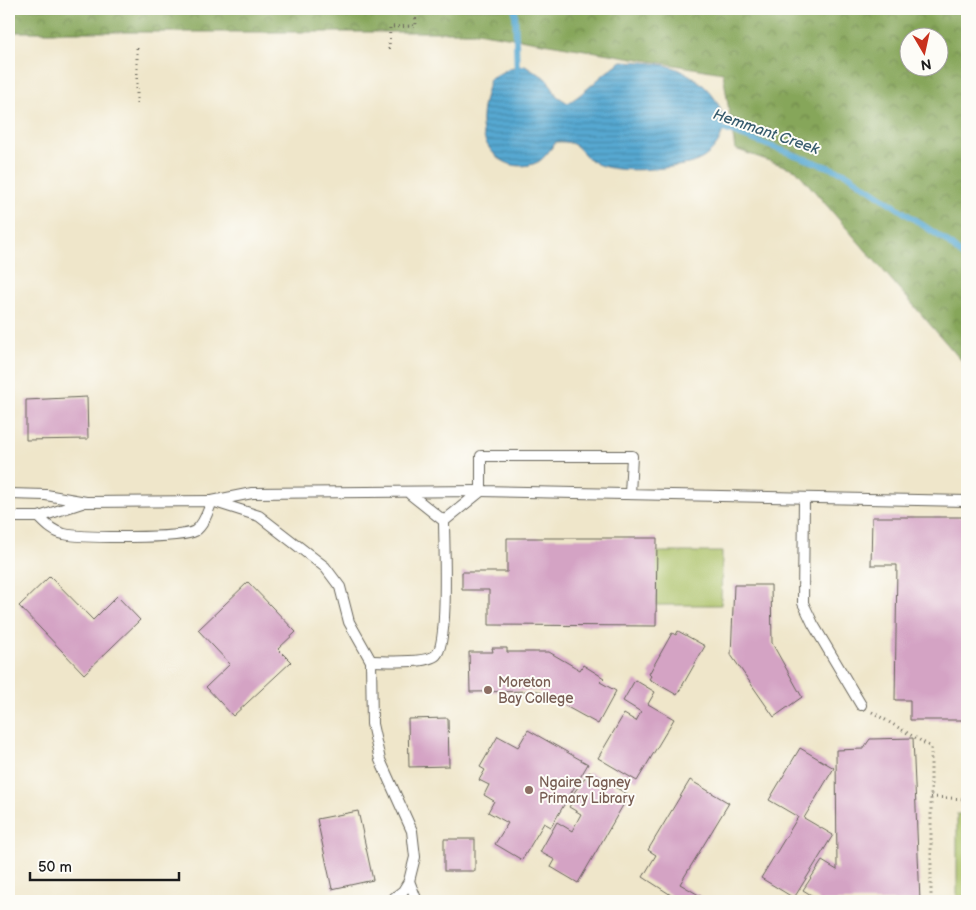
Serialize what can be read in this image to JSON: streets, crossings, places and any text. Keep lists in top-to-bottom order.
{
  "water": ["Hemmant Creek"],
  "places": ["Moreton Bay College", "Ngaire Tagney Primary Library"],
  "scale_bar": "50 m",
  "north": "bottom"
}
